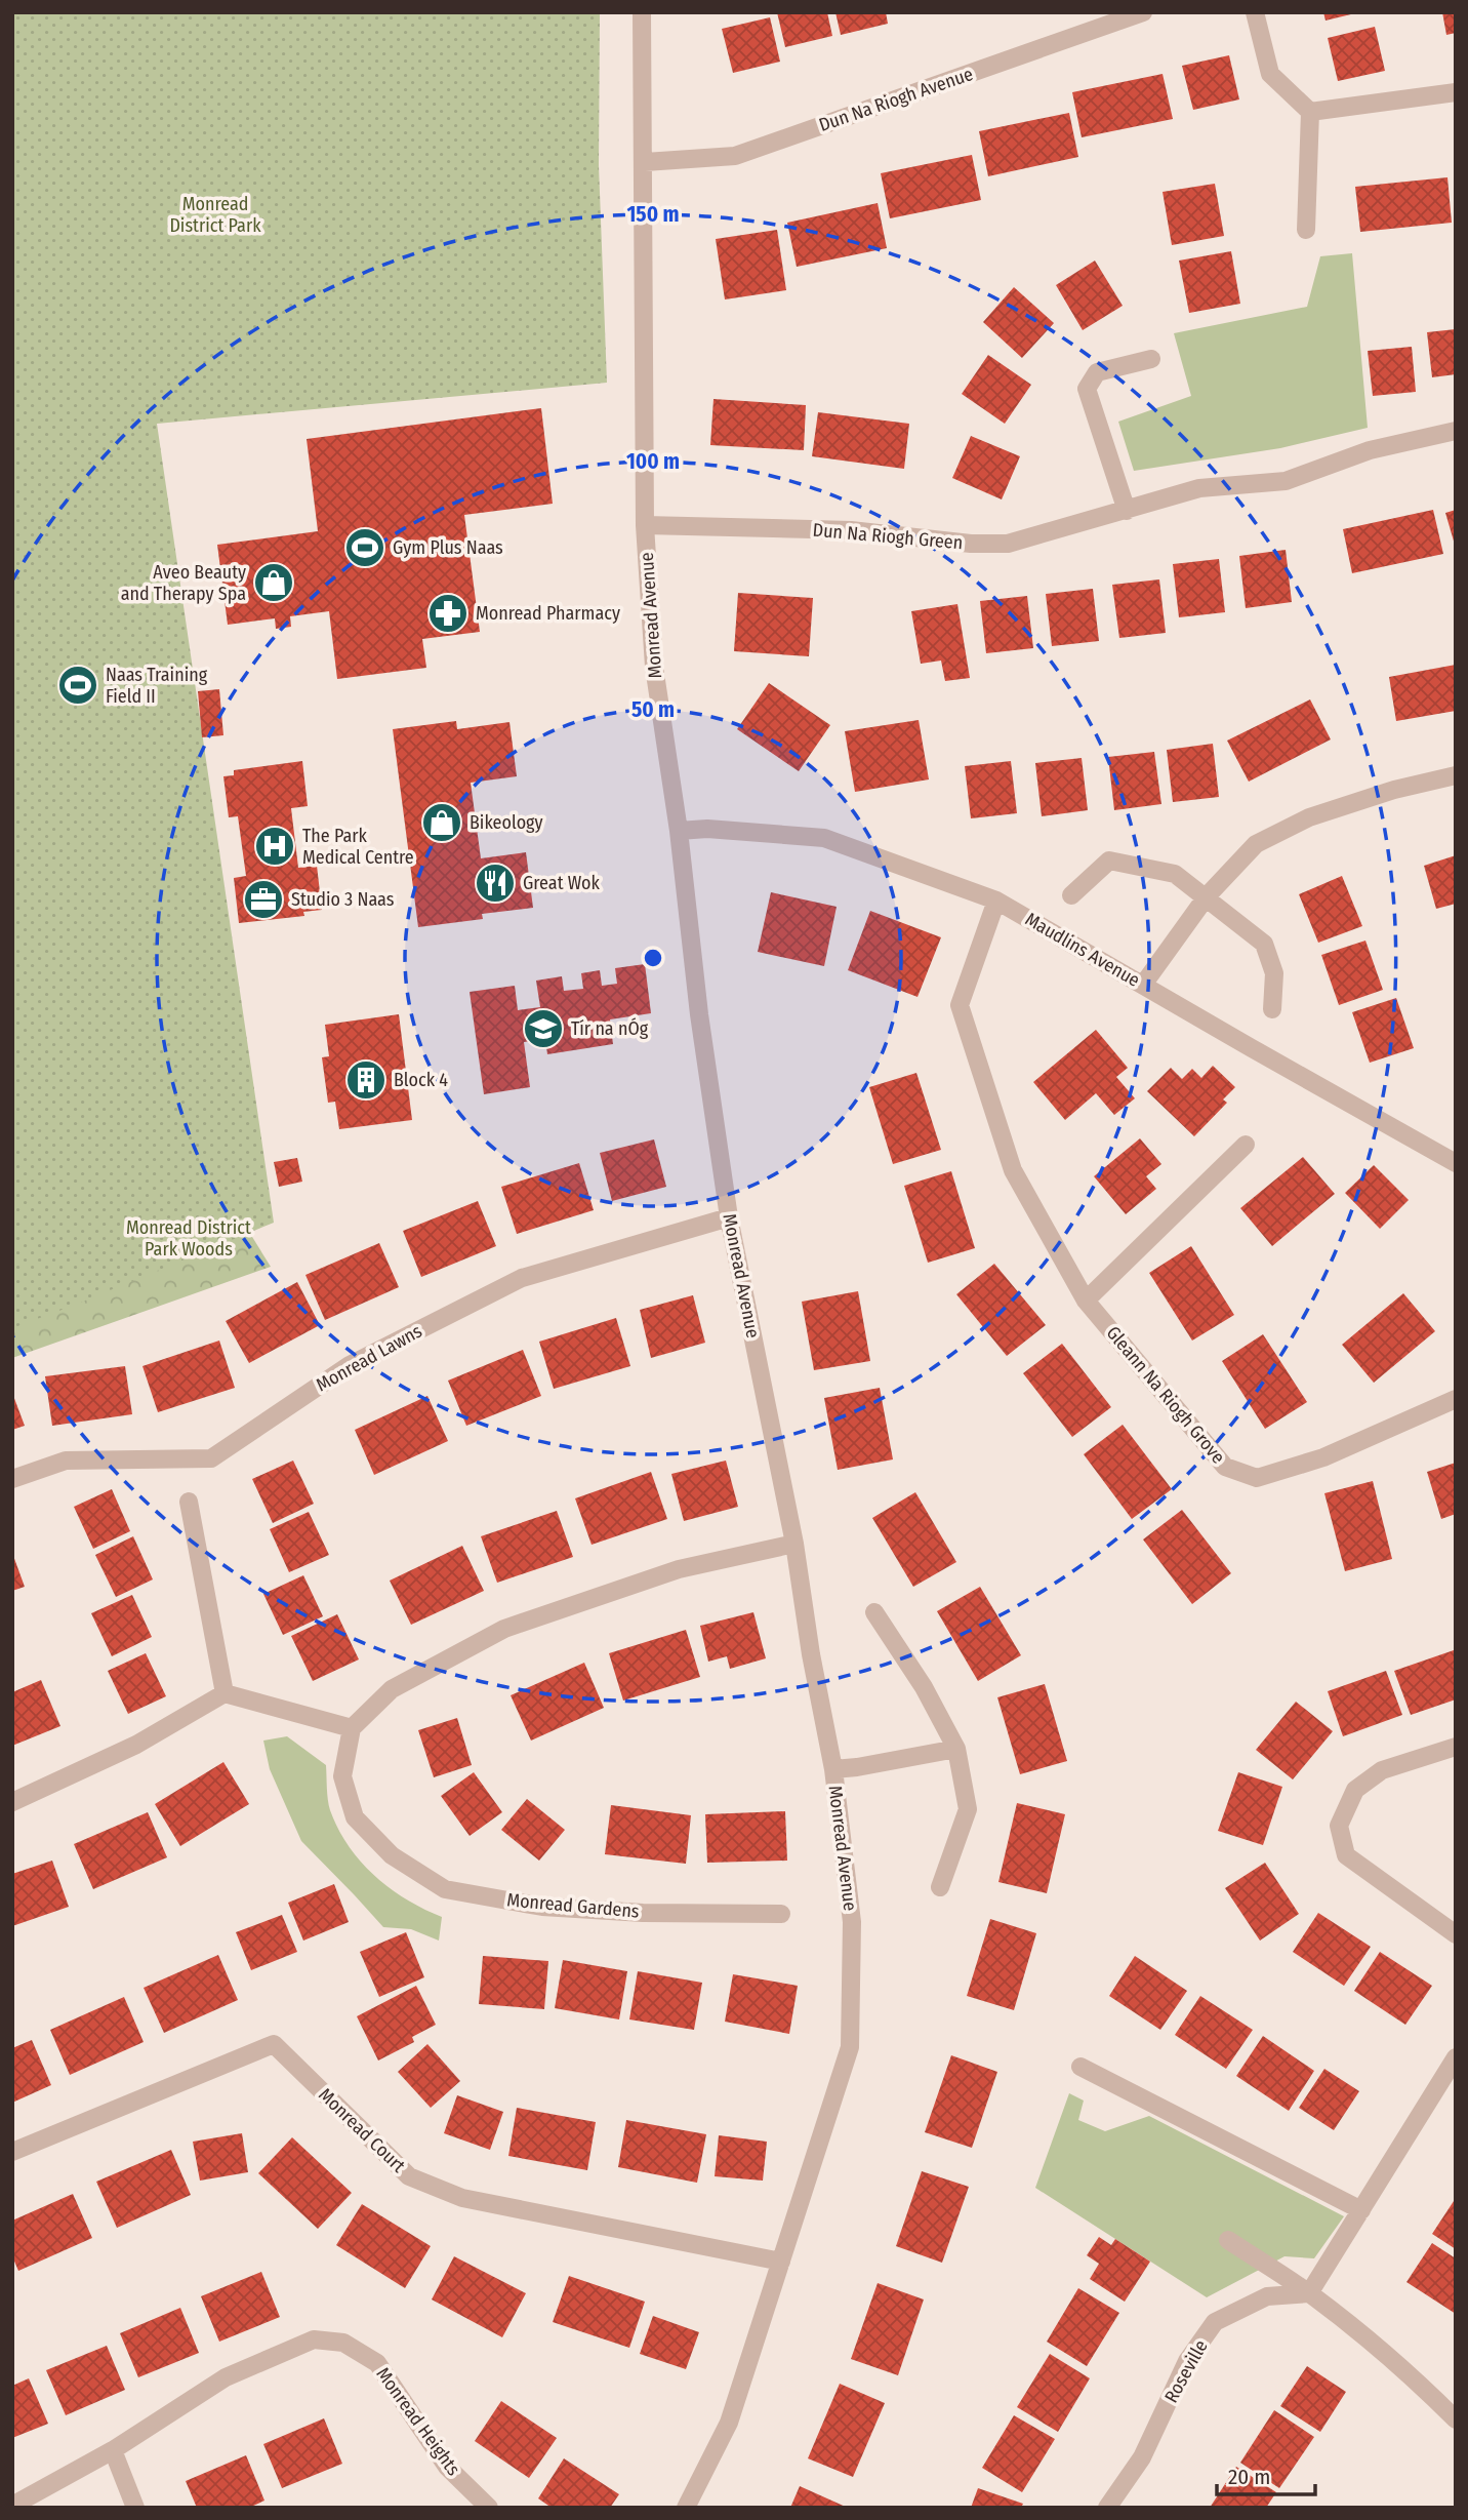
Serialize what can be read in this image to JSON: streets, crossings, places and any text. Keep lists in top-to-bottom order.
{
  "streets": {
    "street": [
      "Dun Na Riogh Avenue",
      "Dun Na Riogh Green",
      "Monread Avenue",
      "Maudlins Avenue",
      "Monread Lawns",
      "Gleann Na Riogh Grove",
      "Monread Gardens",
      "Monread Court",
      "Roseville",
      "Monread Heights"
    ]
  },
  "crossings": [
    ["Dun Na Riogh Avenue", "Monread Avenue"],
    ["Dun Na Riogh Green", "Monread Avenue"],
    ["Monread Avenue", "Maudlins Avenue"],
    ["Monread Avenue", "Monread Lawns"],
    ["Monread Avenue", "Monread Court"],
    ["Maudlins Avenue", "Gleann Na Riogh Grove"]
  ],
  "parks": ["Monread District Park", "Monread District Park Woods"],
  "places": {
    "sports": ["Gym Plus Naas", "Naas Training Field II"],
    "shop": ["Aveo Beauty and Therapy Spa", "Bikeology"],
    "pharmacy": ["Monread Pharmacy"],
    "hospital": ["The Park Medical Centre"],
    "restaurant": ["Great Wok"],
    "office": ["Studio 3 Naas"],
    "school or university": ["Tír na nÓg"],
    "building": ["Block 4"]
  },
  "scale_bar": "20 m",
  "rings": ["150 m", "100 m", "50 m"]
}
